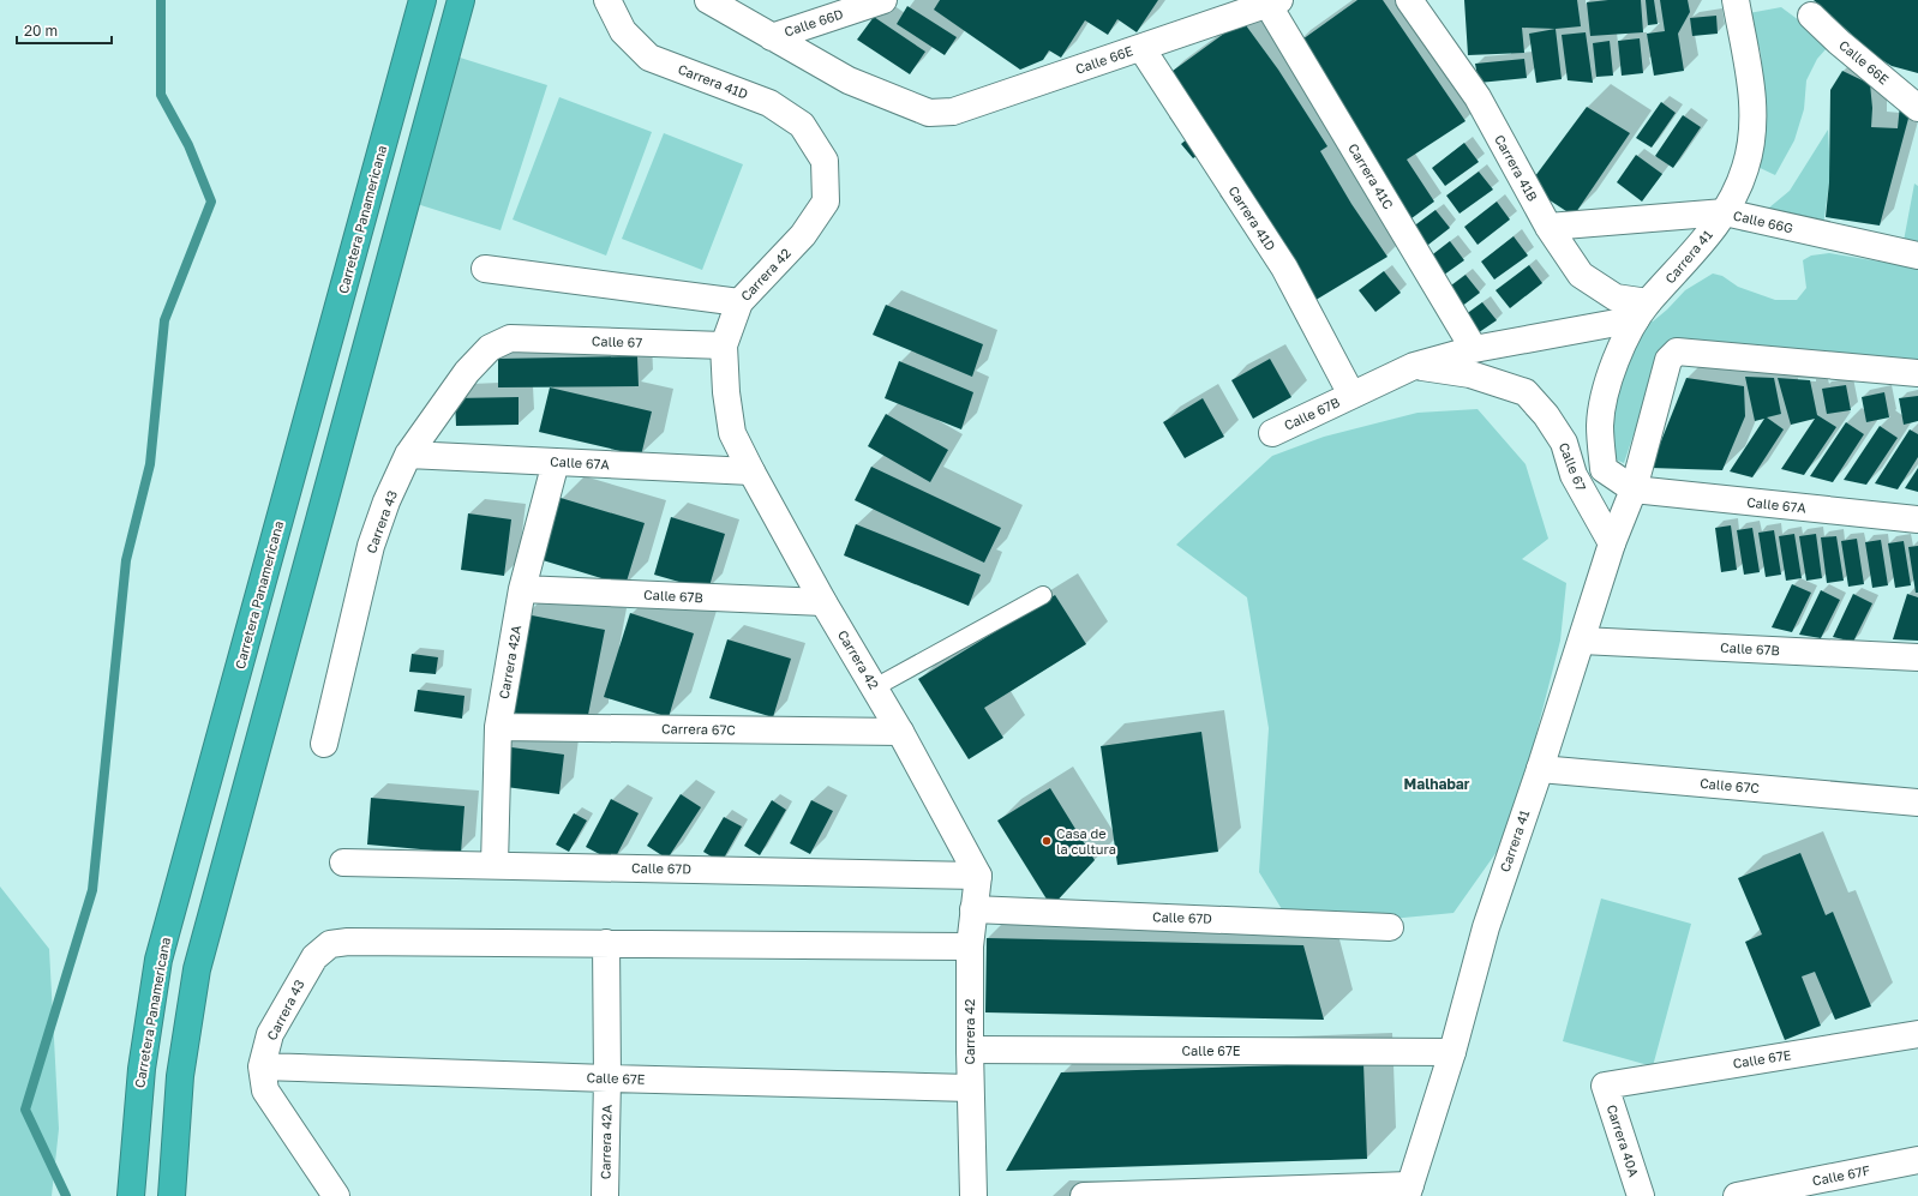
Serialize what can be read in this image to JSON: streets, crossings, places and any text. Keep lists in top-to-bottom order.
{
  "streets": {
    "highway": ["Carretera Panamericana"],
    "street": [
      "Calle 66D",
      "Calle 66E",
      "Carrera 41D",
      "Carrera 41B",
      "Carrera 41C",
      "Calle 66G",
      "Carrera 41",
      "Carrera 42",
      "Calle 67",
      "Calle 67B",
      "Calle 67A",
      "Carrera 43",
      "Carrera 42A",
      "Carrera 67C",
      "Calle 67C",
      "Calle 67D",
      "Calle 67E",
      "Carrera 40A",
      "Calle 67F"
    ]
  },
  "crossings": [
    ["Calle 66D", "Calle 66E"],
    ["Calle 66E", "Carrera 41D"],
    ["Calle 66E", "Carrera 41C"],
    ["Carrera 41D", "Carrera 42"],
    ["Carrera 41D", "Calle 67B"],
    ["Carrera 41B", "Calle 66G"],
    ["Carrera 41B", "Carrera 41"],
    ["Calle 66G", "Carrera 41"],
    ["Carrera 41", "Calle 67"],
    ["Carrera 41", "Calle 67B"],
    ["Carrera 41", "Calle 67A"],
    ["Carrera 41", "Calle 67C"],
    ["Carrera 41", "Calle 67E"],
    ["Carrera 42", "Calle 67"],
    ["Carrera 42", "Calle 67B"],
    ["Carrera 42", "Calle 67A"],
    ["Carrera 42", "Carrera 67C"],
    ["Carrera 42", "Calle 67D"],
    ["Carrera 42", "Calle 67E"],
    ["Calle 67", "Carrera 43"],
    ["Calle 67B", "Carrera 42A"],
    ["Calle 67A", "Carrera 43"],
    ["Calle 67A", "Carrera 42A"],
    ["Carrera 43", "Carrera 42A"],
    ["Carrera 43", "Calle 67E"],
    ["Carrera 42A", "Carrera 67C"],
    ["Carrera 42A", "Calle 67D"],
    ["Carrera 42A", "Calle 67E"],
    ["Calle 67E", "Carrera 40A"]
  ],
  "districts": ["Malhabar"],
  "places": ["Casa de la cultura"],
  "scale_bar": "20 m"
}
